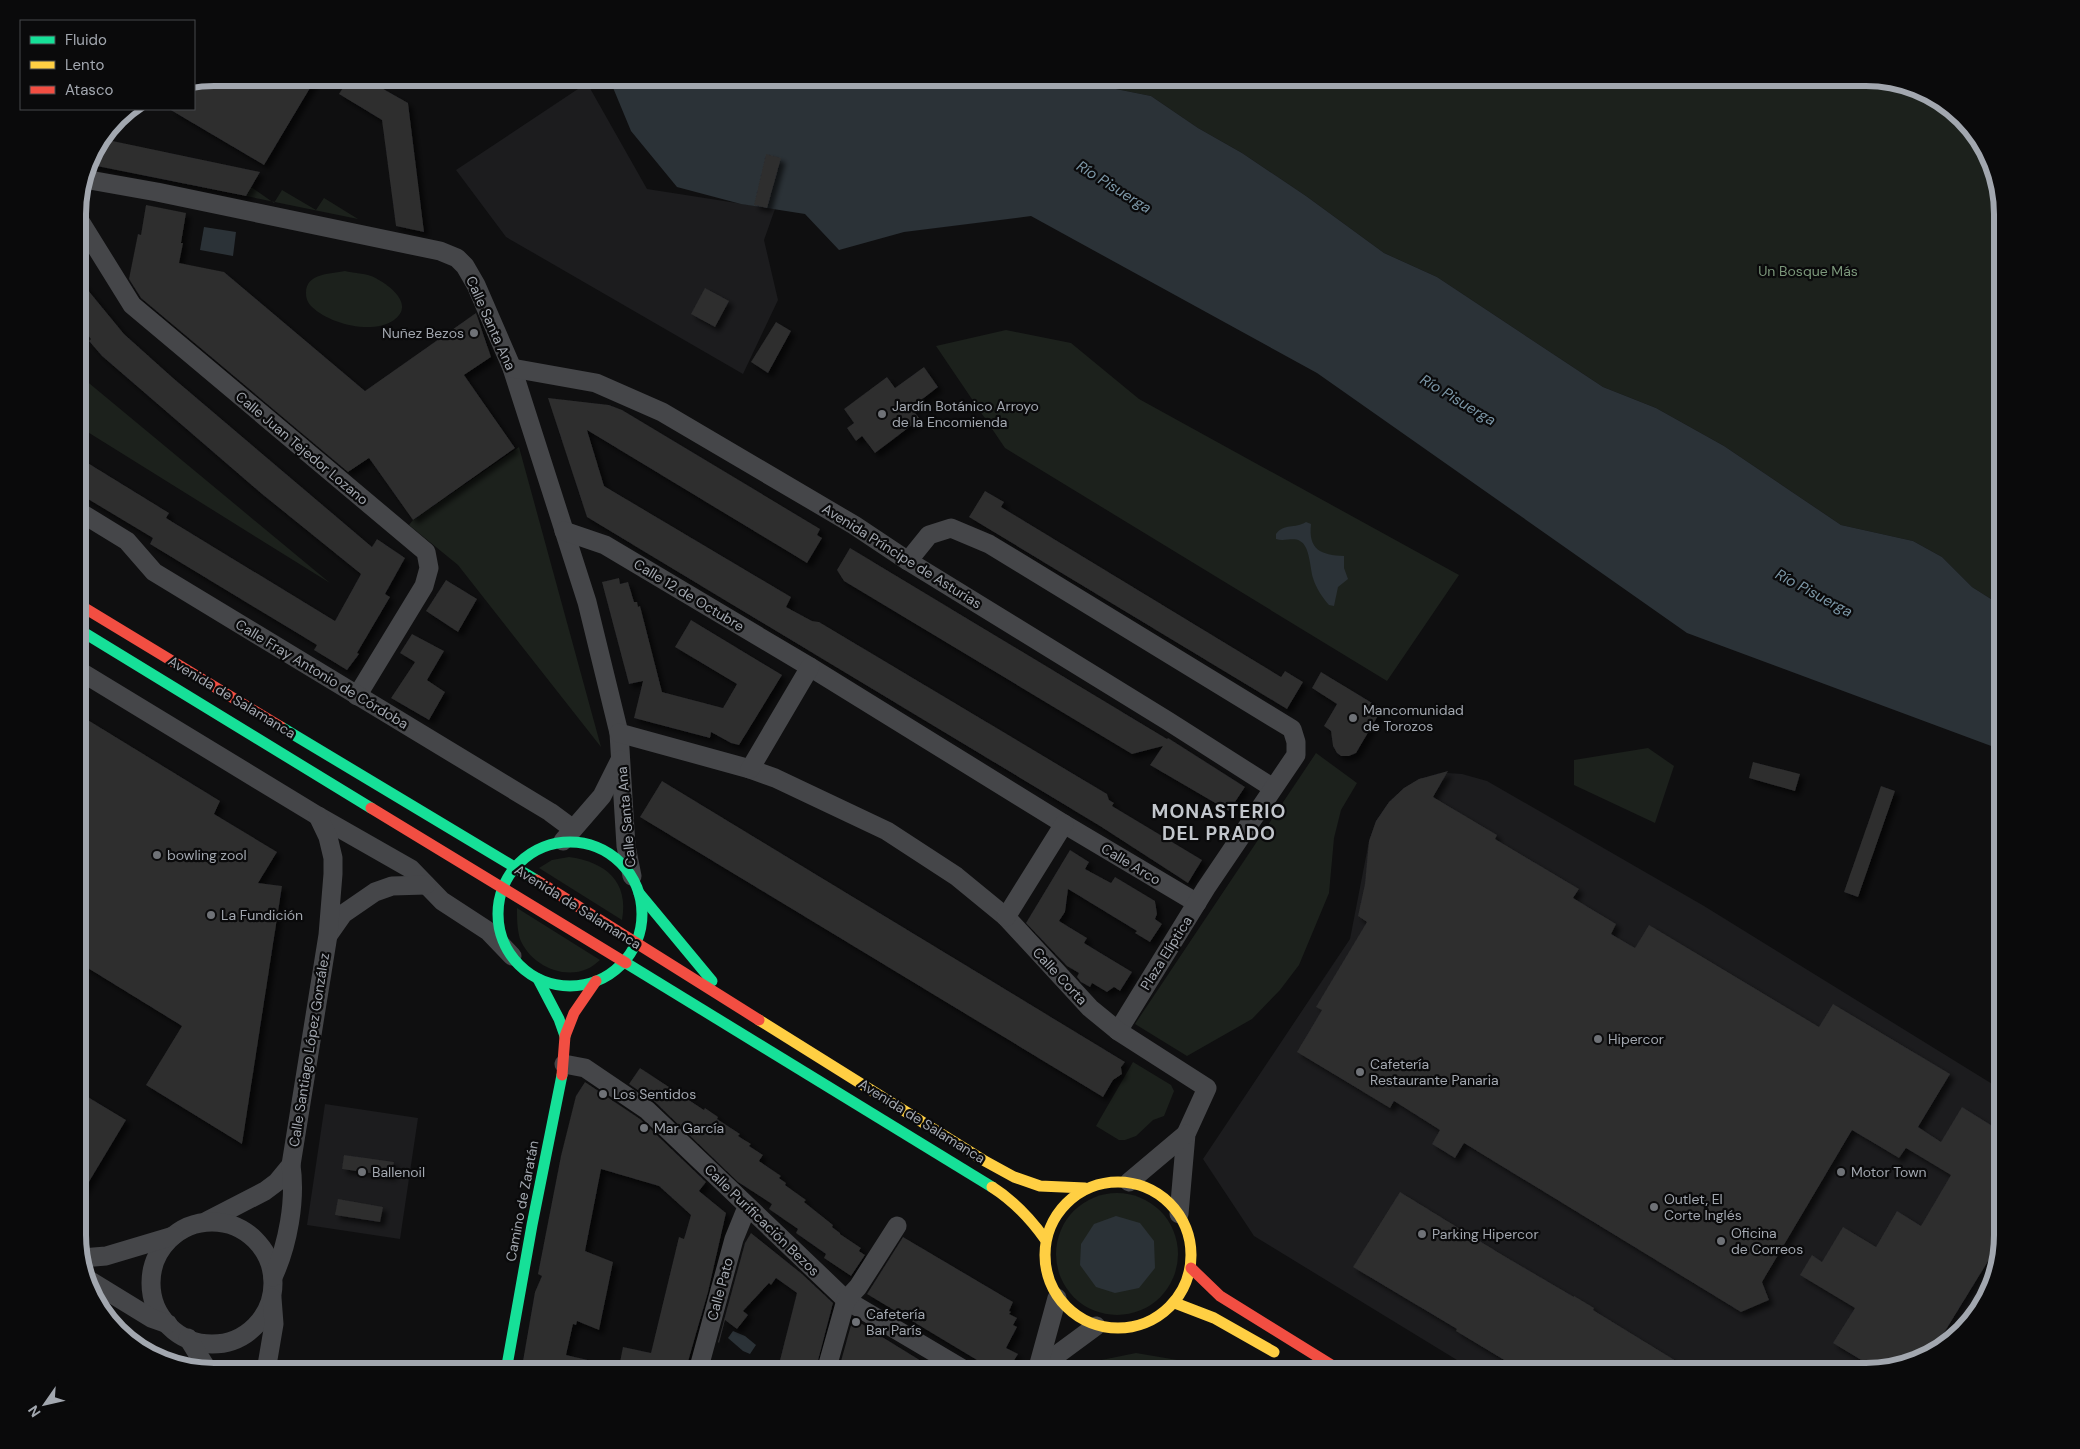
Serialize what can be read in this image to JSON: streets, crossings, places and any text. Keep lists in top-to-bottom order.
{
  "streets": {
    "main road": ["Avenida de Salamanca", "Camino de Zaratán"],
    "street": [
      "Calle Santa Ana",
      "Calle Juan Tejedor Lozano",
      "Avenida Príncipe de Asturias",
      "Calle 12 de Octubre",
      "Calle Fray Antonio de Córdoba",
      "Calle Arco",
      "Plaza Elíptica",
      "Calle Corta",
      "Calle Santiago López González",
      "Calle Purificación Bezos",
      "Calle Pato"
    ]
  },
  "crossings": [
    ["Calle Santa Ana", "Avenida Príncipe de Asturias"],
    ["Calle Santa Ana", "Calle 12 de Octubre"],
    ["Calle Santa Ana", "Calle Fray Antonio de Córdoba"],
    ["Calle Santa Ana", "Calle Corta"],
    ["Calle Juan Tejedor Lozano", "Calle Fray Antonio de Córdoba"],
    ["Avenida Príncipe de Asturias", "Plaza Elíptica"],
    ["Calle 12 de Octubre", "Calle Arco"],
    ["Calle Arco", "Plaza Elíptica"],
    ["Plaza Elíptica", "Calle Corta"],
    ["Camino de Zaratán", "Calle Purificación Bezos"],
    ["Calle Purificación Bezos", "Calle Pato"]
  ],
  "districts": ["MONASTERIO DEL PRADO"],
  "water": ["Río Pisuerga"],
  "parks": ["Un Bosque Más"],
  "places": [
    "Nuñez Bezos",
    "Jardín Botánico Arroyo de la Encomienda",
    "Mancomunidad de Torozos",
    "bowling zool",
    "La Fundición",
    "Hipercor",
    "Cafetería Restaurante Panaria",
    "Los Sentidos",
    "Mar García",
    "Ballenoil",
    "Motor Town",
    "Outlet, El Corte Inglés",
    "Parking Hipercor",
    "Oficina de Correos",
    "Cafetería Bar París"
  ],
  "legend": ["Fluido", "Lento", "Atasco"],
  "north": "bottom left"
}
